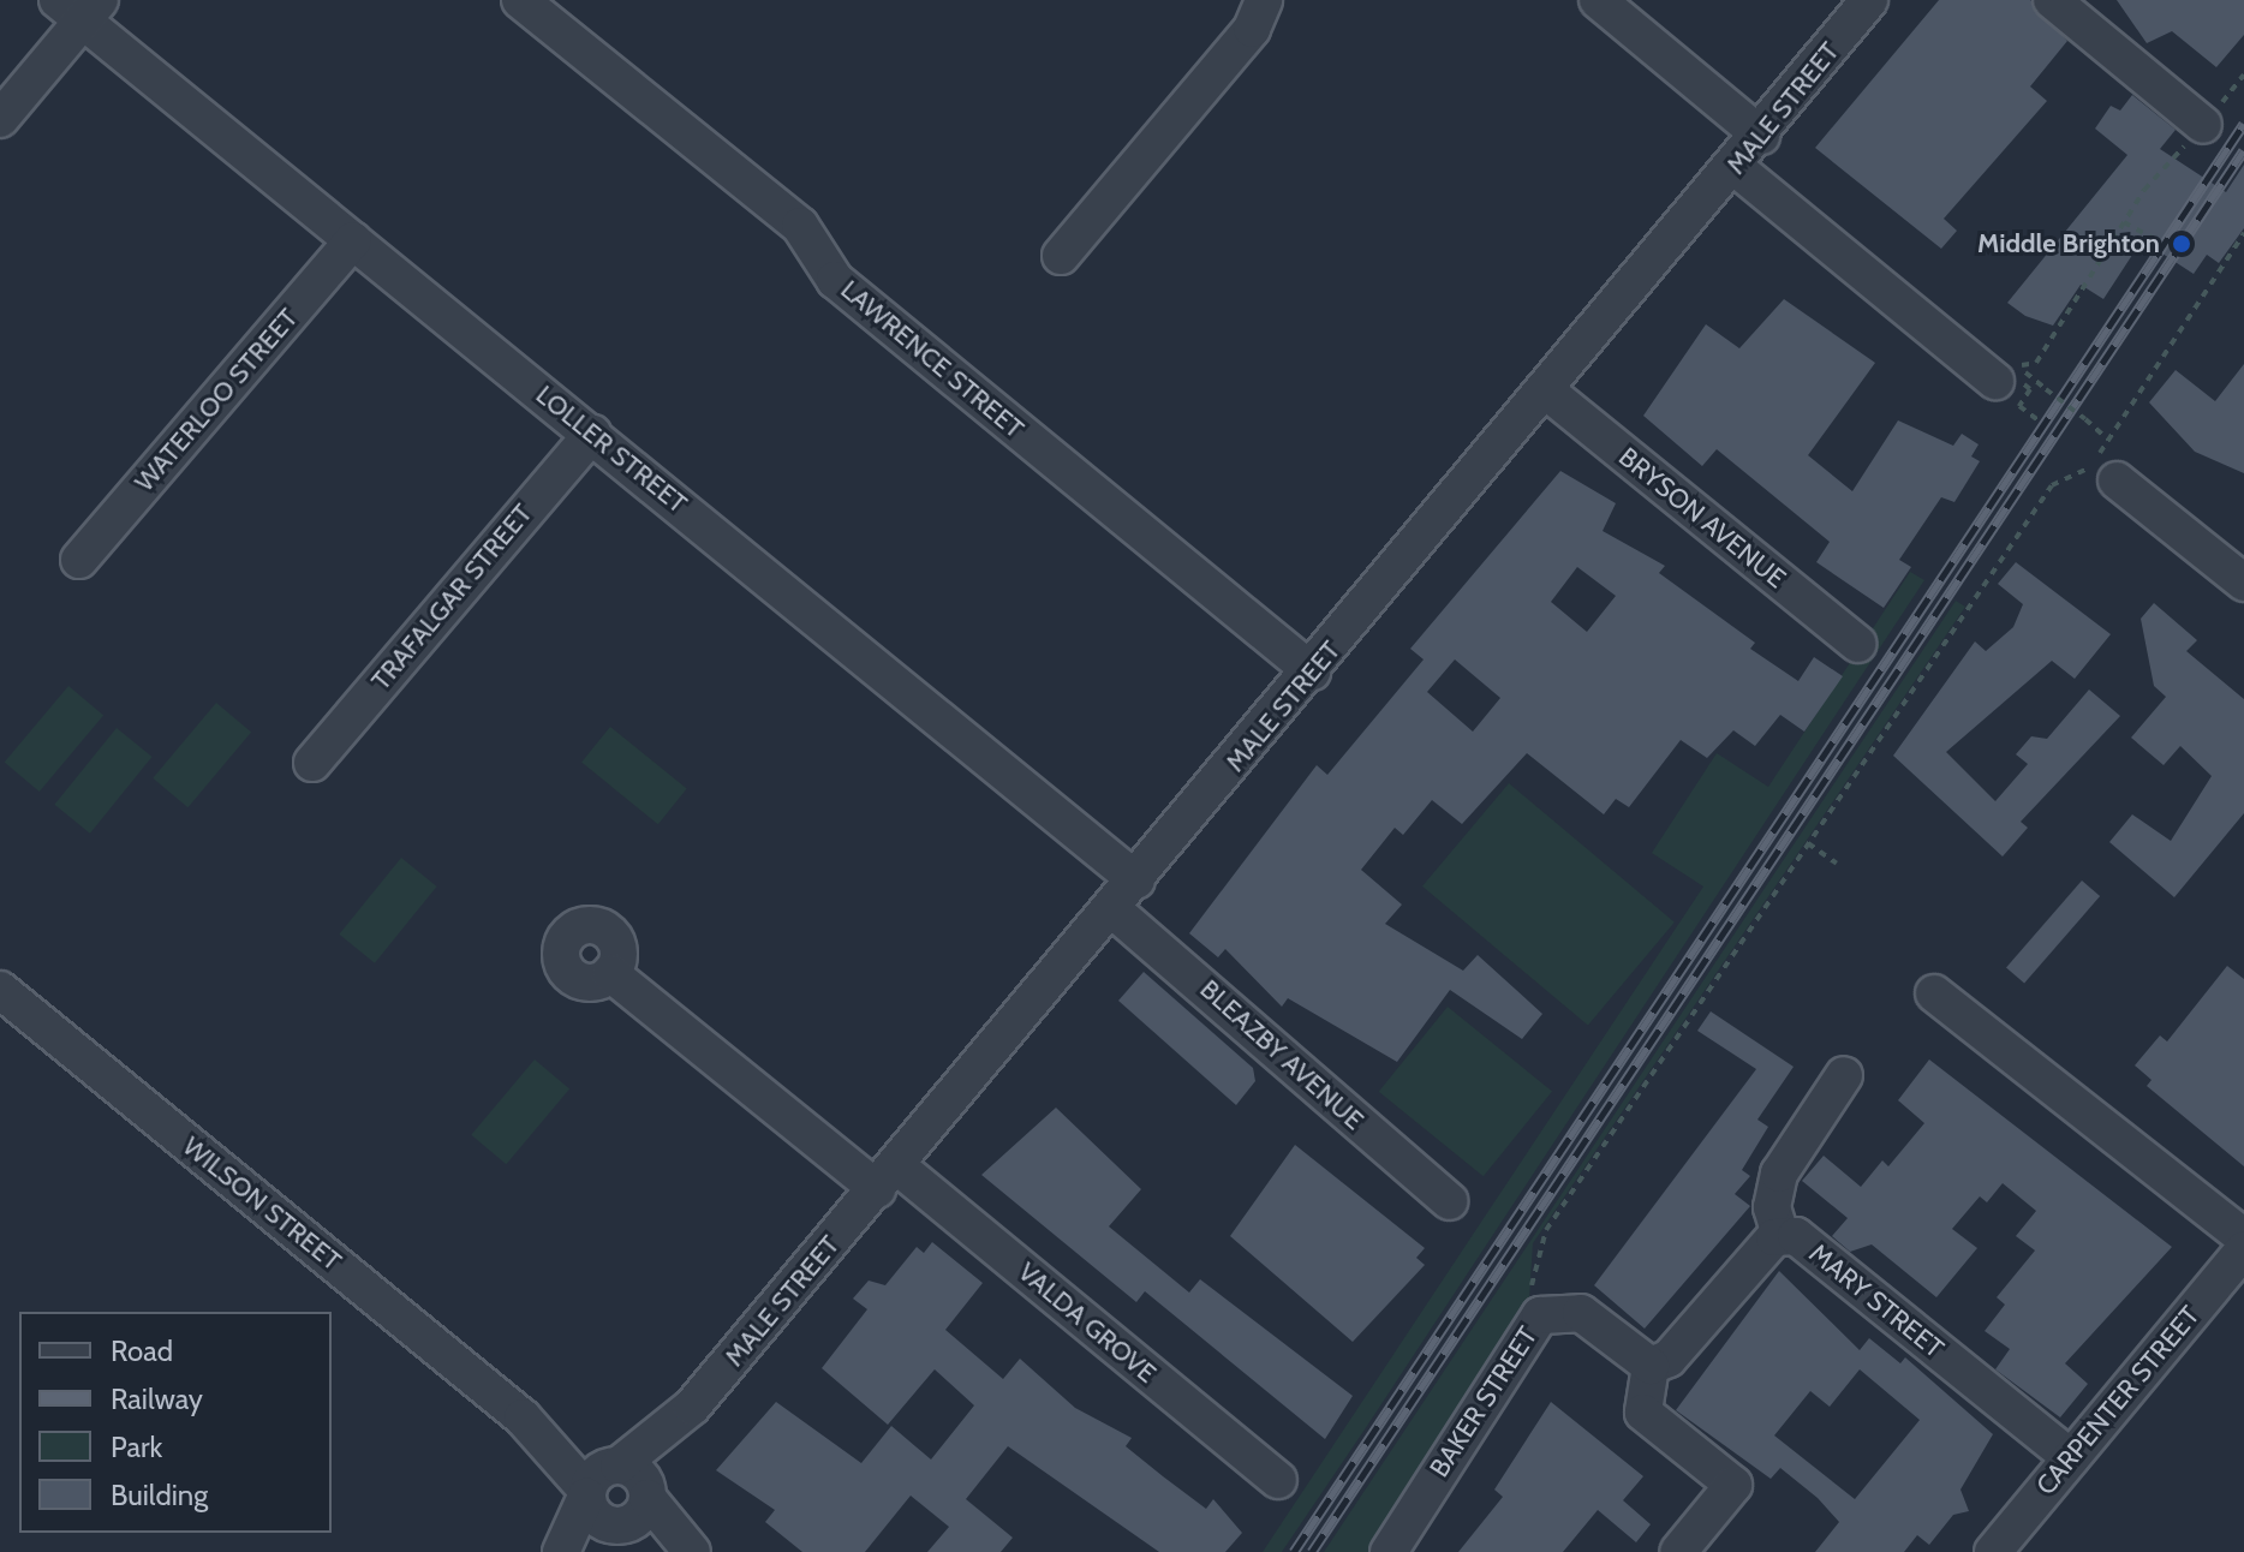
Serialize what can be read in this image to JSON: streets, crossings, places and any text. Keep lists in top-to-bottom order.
{
  "streets": {
    "street": [
      "MALE STREET",
      "LAWRENCE STREET",
      "WATERLOO STREET",
      "LOLLER STREET",
      "BRYSON AVENUE",
      "TRAFALGAR STREET",
      "BLEAZBY AVENUE",
      "WILSON STREET",
      "MARY STREET",
      "VALDA GROVE",
      "CARPENTER STREET",
      "BAKER STREET"
    ]
  },
  "crossings": [
    ["MALE STREET", "LAWRENCE STREET"],
    ["MALE STREET", "LOLLER STREET"],
    ["MALE STREET", "BRYSON AVENUE"],
    ["MALE STREET", "BLEAZBY AVENUE"],
    ["MALE STREET", "WILSON STREET"],
    ["MALE STREET", "VALDA GROVE"],
    ["WATERLOO STREET", "LOLLER STREET"],
    ["LOLLER STREET", "TRAFALGAR STREET"],
    ["MARY STREET", "CARPENTER STREET"],
    ["MARY STREET", "BAKER STREET"]
  ],
  "places": ["Middle Brighton"],
  "legend": [
    "Road",
    "Railway",
    "Park",
    "Building"
  ]
}
